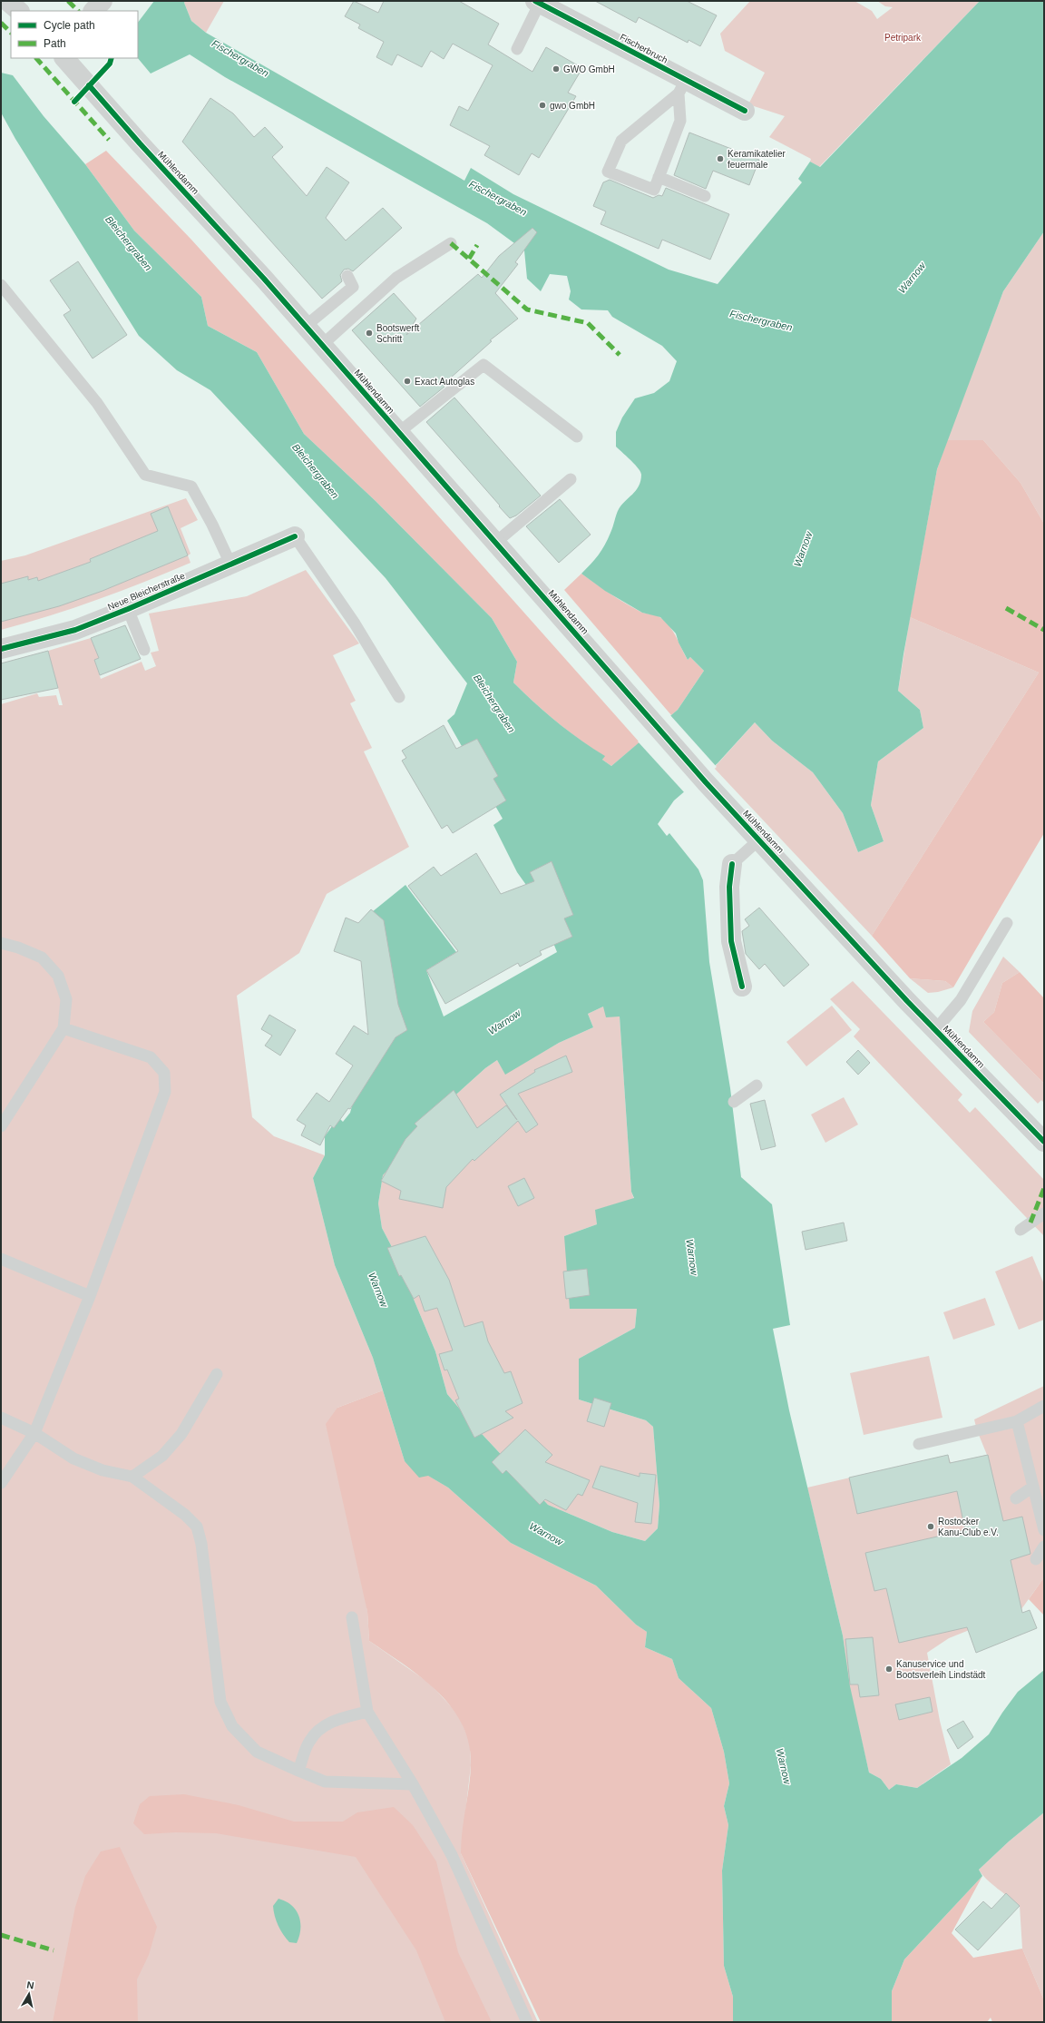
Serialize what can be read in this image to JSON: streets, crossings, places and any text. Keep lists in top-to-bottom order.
{
  "streets": {
    "main road": ["Fischerbruch", "Mühlendamm", "Neue Bleicherstraße"]
  },
  "water": ["Fischergraben", "Bleichergraben", "Warnow"],
  "parks": ["Petripark"],
  "places": [
    "GWO GmbH",
    "gwo GmbH",
    "Keramikatelier feuermale",
    "Bootswerft Schritt",
    "Exact Autoglas",
    "Rostocker Kanu-Club e.V.",
    "Kanuservice und Bootsverleih Lindstädt"
  ],
  "legend": ["Cycle path", "Path"],
  "north": "top"
}
